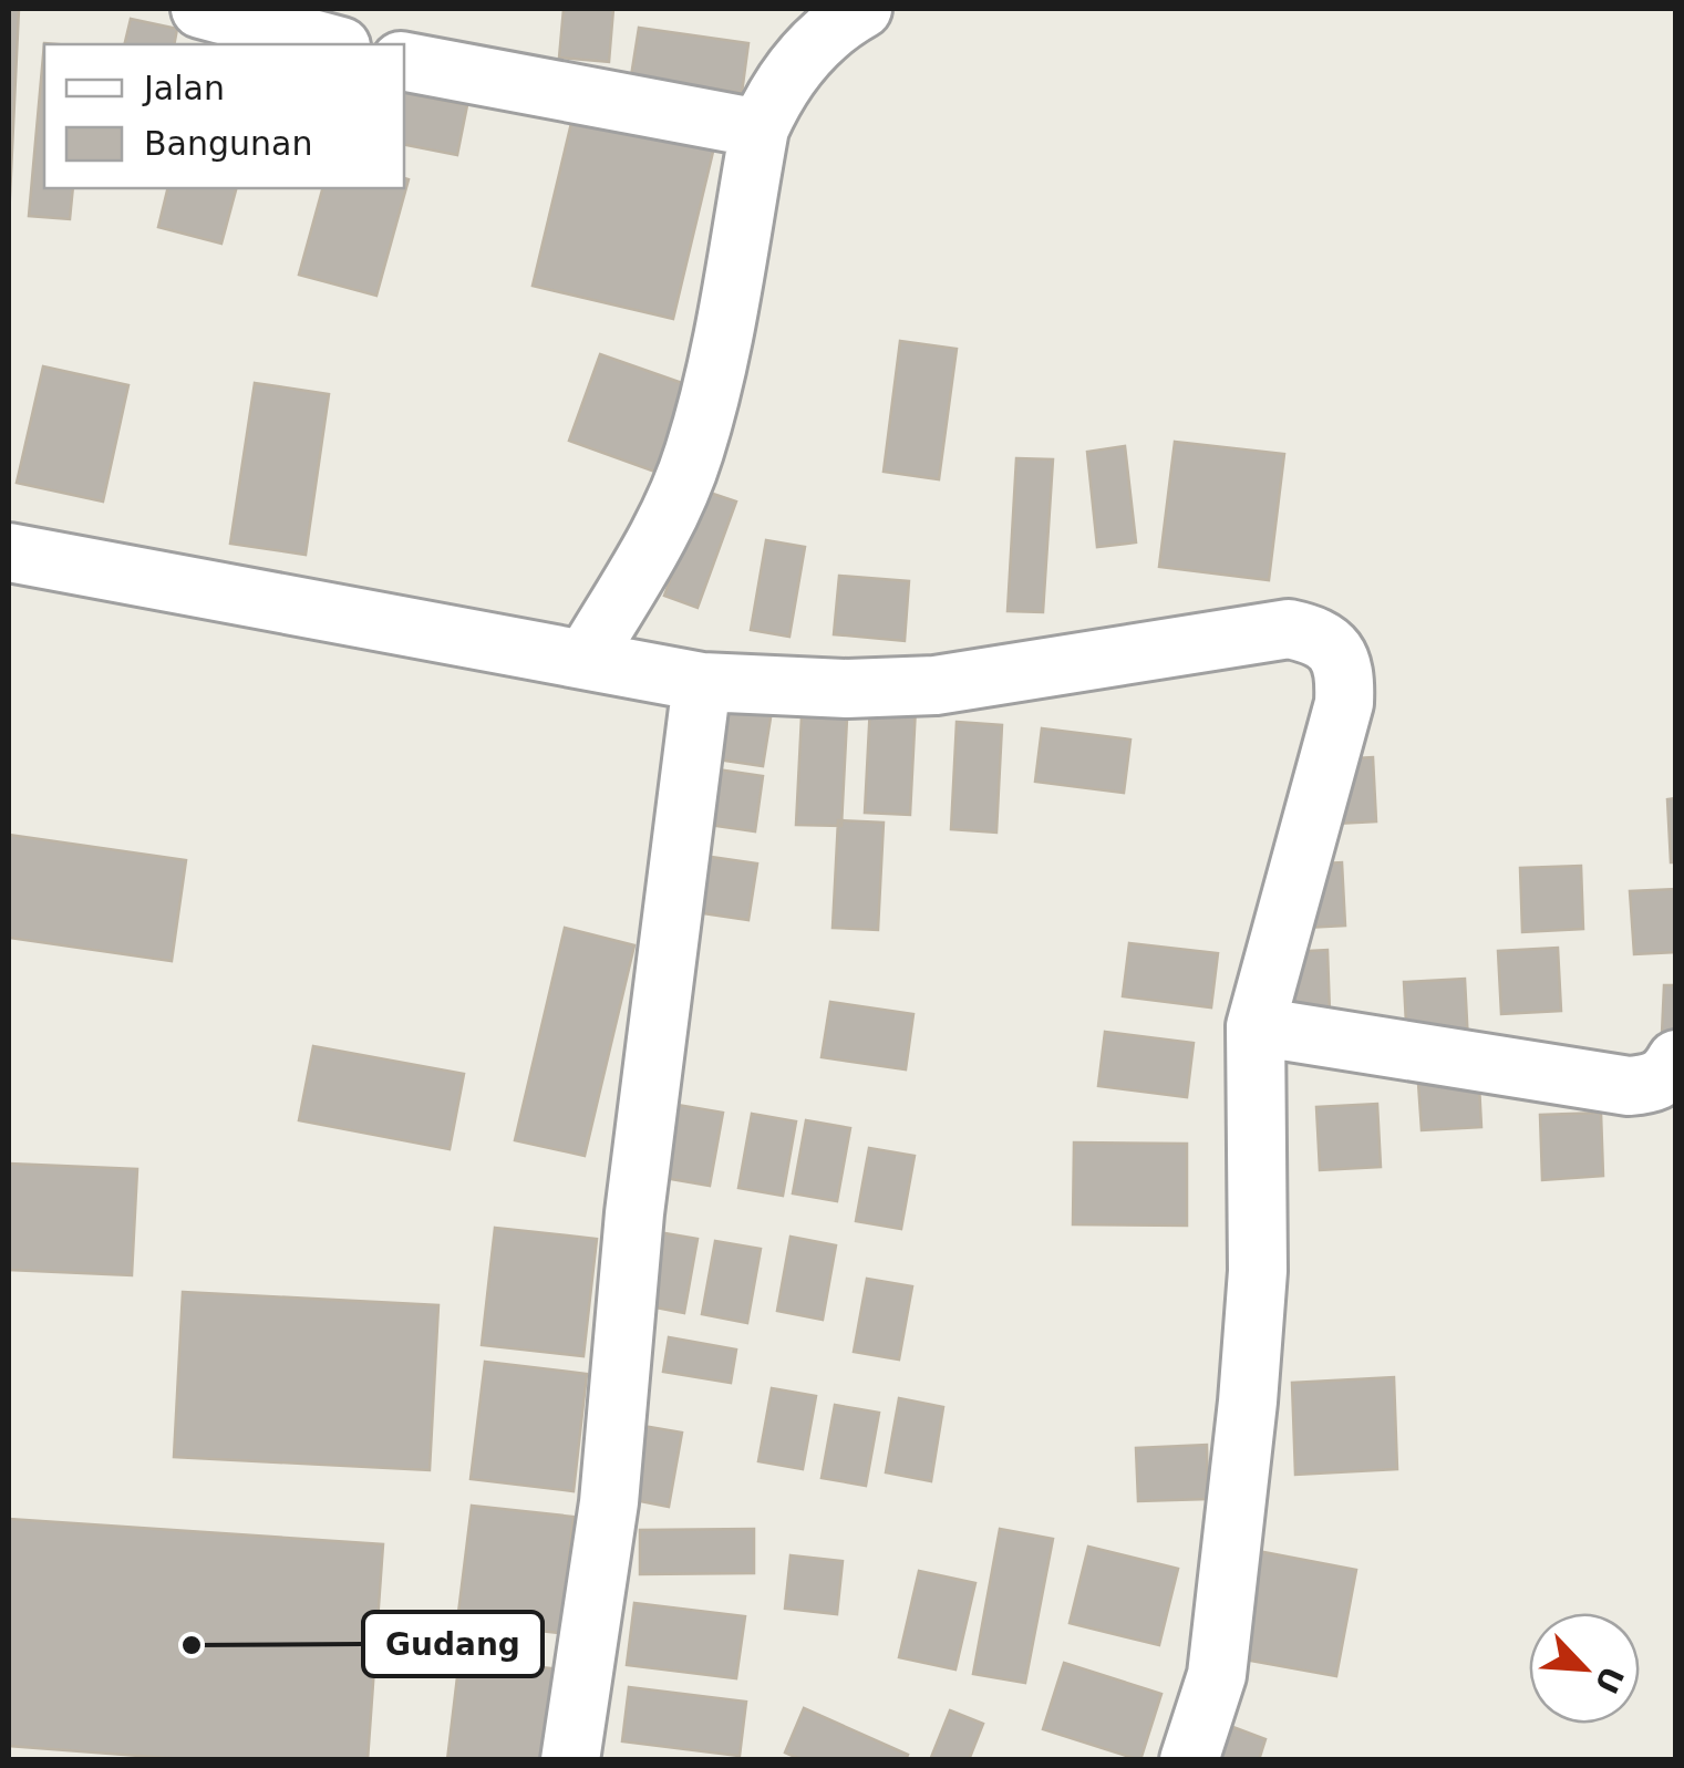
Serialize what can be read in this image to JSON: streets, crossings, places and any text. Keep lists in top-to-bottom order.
{
  "places": ["Gudang"],
  "legend": ["Jalan", "Bangunan"],
  "north": "bottom right"
}
